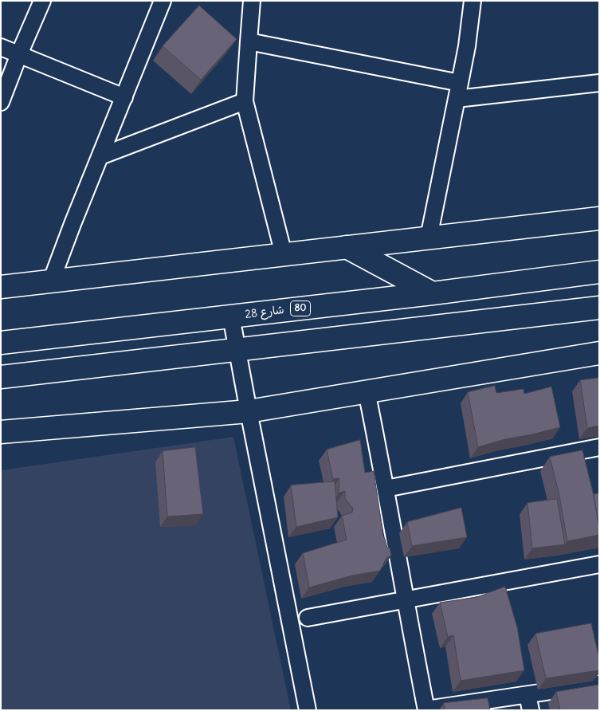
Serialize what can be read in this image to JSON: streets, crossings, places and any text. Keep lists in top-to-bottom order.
{
  "streets": {
    "main road": ["80", "شارع 28"]
  }
}
